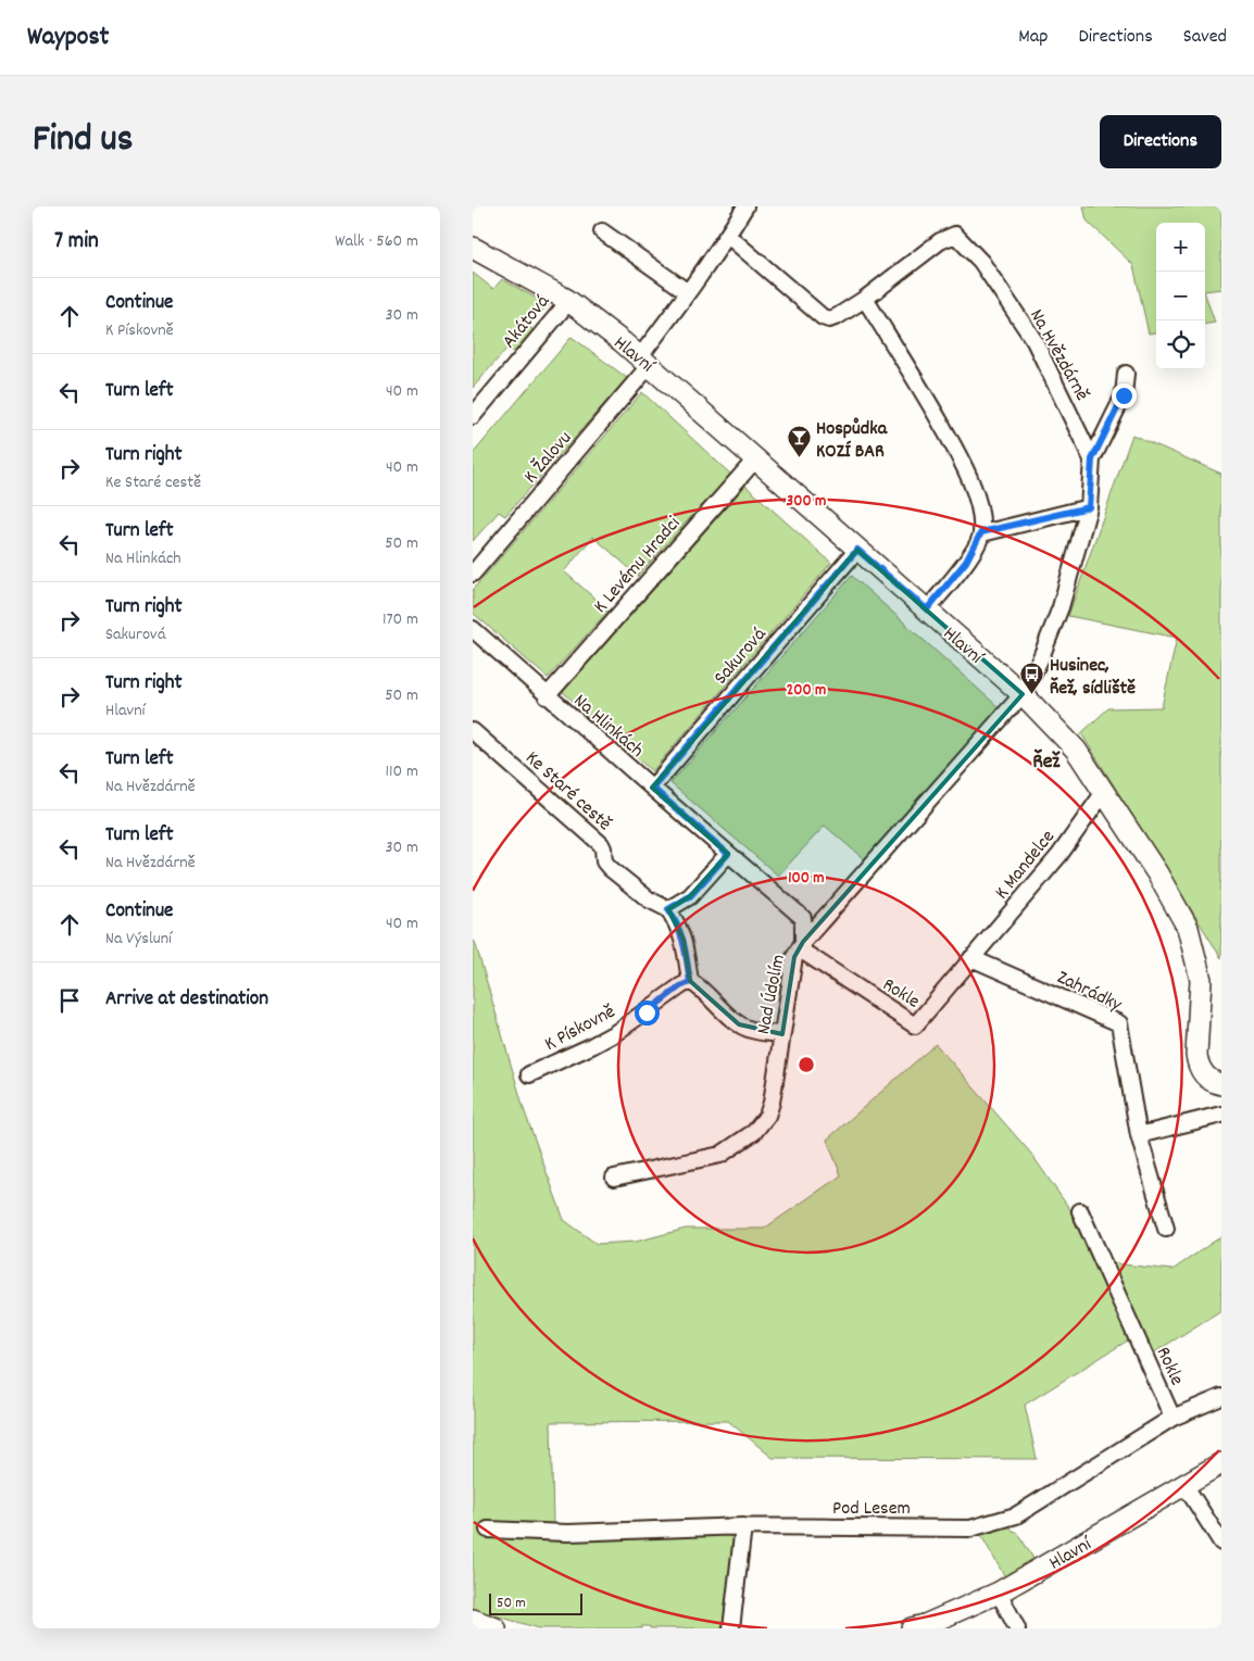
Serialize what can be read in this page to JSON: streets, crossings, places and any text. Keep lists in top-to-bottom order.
{
  "streets": {
    "street": [
      "Akátová",
      "Hlavní",
      "Na Hvězdárně",
      "K Žalovu",
      "K Levému Hradci",
      "Sakurová",
      "Na Hlinkách",
      "Ke Staré cestě",
      "K Mandelce",
      "Zahrádky",
      "Rokle",
      "Nad Údolím",
      "K Pískovně",
      "Pod Lesem"
    ]
  },
  "crossings": [
    ["Akátová", "Hlavní"],
    ["Hlavní", "Na Hvězdárně"],
    ["Hlavní", "K Žalovu"],
    ["Hlavní", "K Levému Hradci"],
    ["Hlavní", "Sakurová"],
    ["Hlavní", "K Mandelce"],
    ["Hlavní", "Nad Údolím"],
    ["Na Hvězdárně", "Nad Údolím"],
    ["K Levému Hradci", "Na Hlinkách"],
    ["Sakurová", "Na Hlinkách"],
    ["Na Hlinkách", "Rokle"],
    ["Na Hlinkách", "Nad Údolím"],
    ["K Mandelce", "Zahrádky"],
    ["K Mandelce", "Rokle"],
    ["Zahrádky", "Rokle"],
    ["Rokle", "Nad Údolím"],
    ["Rokle", "Pod Lesem"]
  ],
  "districts": ["Řež"],
  "places": {
    "bar": ["Hospůdka KOZÍ BAR"],
    "bus stop": ["Husinec, Řež, sídliště"]
  },
  "scale_bar": "50 m",
  "page": {
    "header": "Waypost",
    "nav": ["Map", "Directions", "Saved"],
    "title": "Find us",
    "buttons": "Directions",
    "heading": ["7 min", "Walk · 560 m"],
    "map_buttons": ["+", "−"],
    "list": [
      ["Continue", "K Pískovně", "30 m"],
      ["Turn left", "40 m"],
      ["Turn right", "Ke Staré cestě", "40 m"],
      ["Turn left", "Na Hlinkách", "50 m"],
      ["Turn right", "Sakurová", "170 m"],
      ["Turn right", "Hlavní", "50 m"],
      ["Turn left", "Na Hvězdárně", "110 m"],
      ["Turn left", "Na Hvězdárně", "30 m"],
      ["Continue", "Na Výsluní", "40 m"],
      "Arrive at destination"
    ],
    "scale": "50 m"
  },
  "rings": ["300 m", "200 m", "100 m"]
}
